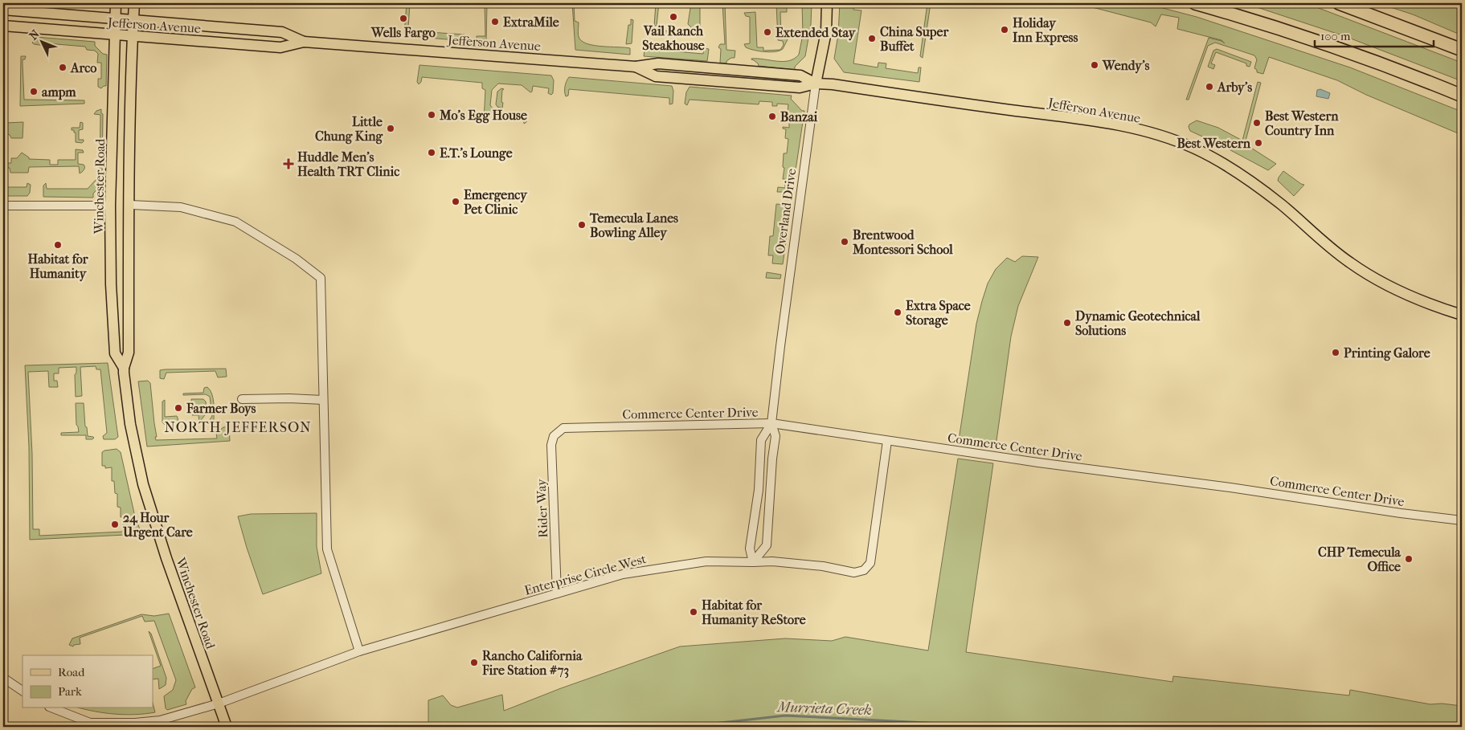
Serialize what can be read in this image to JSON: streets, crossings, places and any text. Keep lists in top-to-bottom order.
{
  "streets": {
    "main road": ["Jefferson Avenue", "Winchester Road", "Overland Drive"],
    "street": ["Commerce Center Drive", "Rider Way", "Enterprise Circle West"]
  },
  "crossings": [
    ["Jefferson Avenue", "Winchester Road"],
    ["Jefferson Avenue", "Overland Drive"],
    ["Winchester Road", "Enterprise Circle West"],
    ["Overland Drive", "Commerce Center Drive"],
    ["Overland Drive", "Enterprise Circle West"],
    ["Commerce Center Drive", "Rider Way"],
    ["Commerce Center Drive", "Enterprise Circle West"],
    ["Rider Way", "Enterprise Circle West"]
  ],
  "districts": ["NORTH JEFFERSON"],
  "water": ["Murrieta Creek"],
  "places": {
    "other": [
      "Vail Ranch Steakhouse",
      "Wells Fargo",
      "ExtraMile",
      "Holiday Inn Express",
      "Extended Stay",
      "China Super Buffet",
      "Wendy's",
      "Arco",
      "Arby's",
      "ampm",
      "Mo's Egg House",
      "Banzai",
      "Best Western Country Inn",
      "Little Chung King",
      "Best Western",
      "E.T.'s Lounge",
      "Emergency Pet Clinic",
      "Temecula Lanes Bowling Alley",
      "Brentwood Montessori School",
      "Habitat for Humanity",
      "Extra Space Storage",
      "Dynamic Geotechnical Solutions",
      "Printing Galore",
      "Farmer Boys",
      "24 Hour Urgent Care",
      "CHP Temecula Office",
      "Habitat for Humanity ReStore",
      "Rancho California Fire Station #73"
    ],
    "health": ["Huddle Men's Health TRT Clinic"]
  },
  "legend": ["Road", "Park"],
  "scale_bar": "100 m",
  "north": "top left"
}
